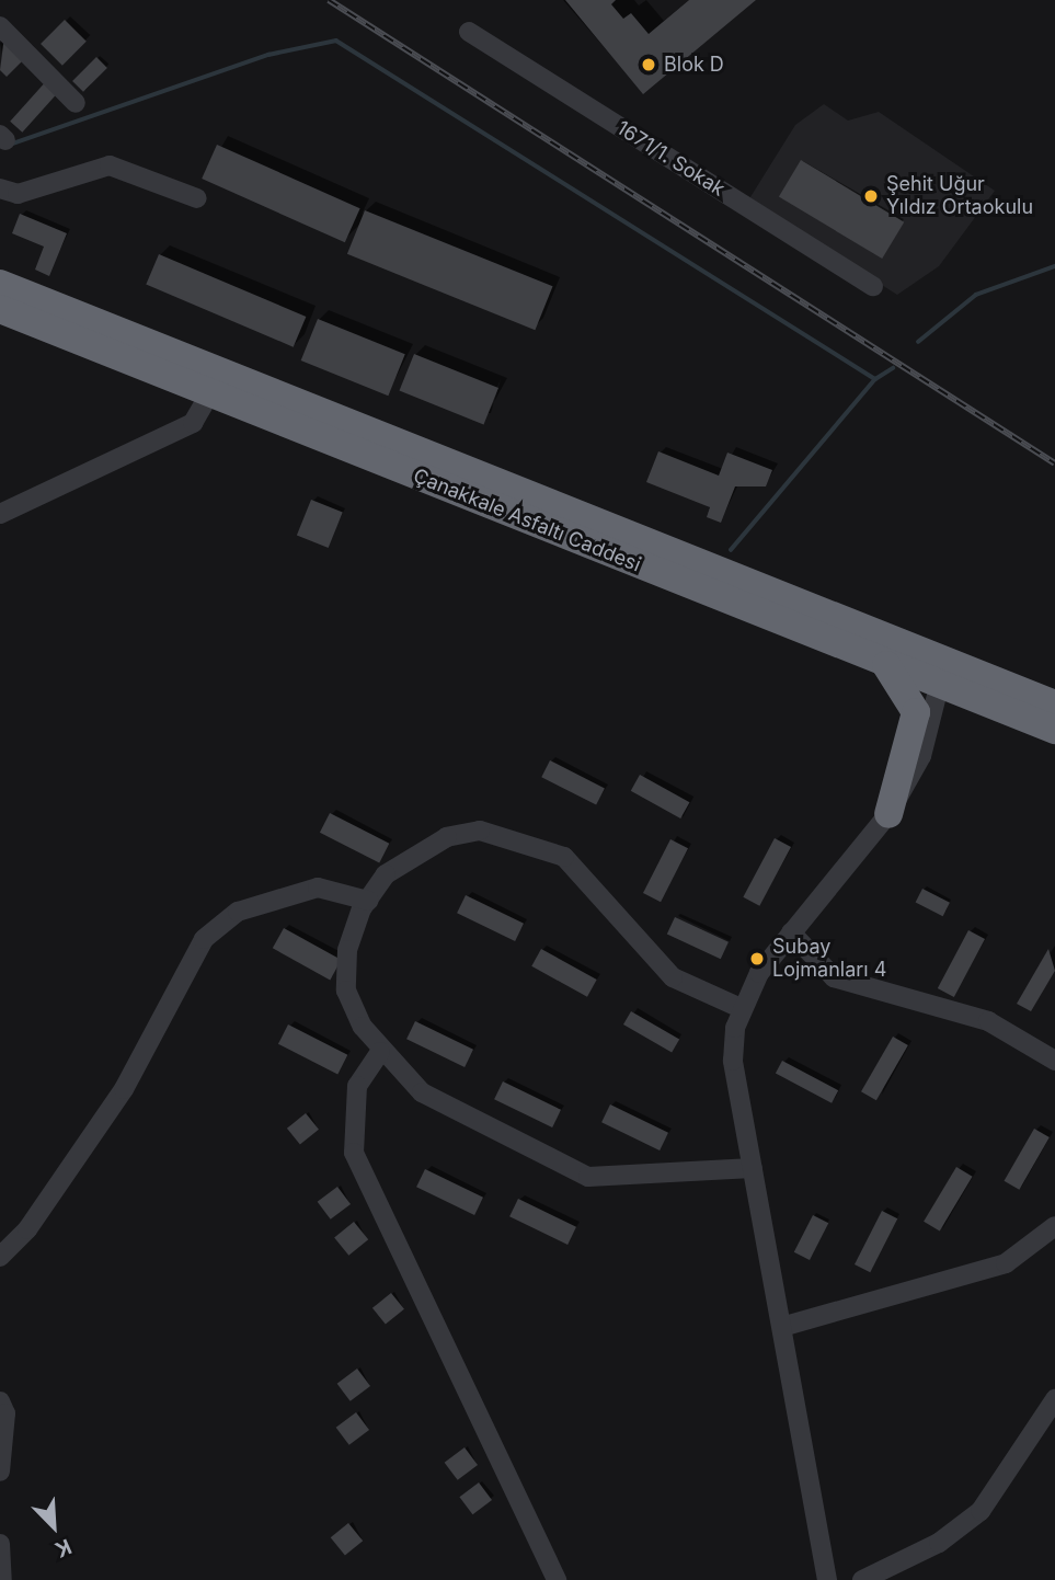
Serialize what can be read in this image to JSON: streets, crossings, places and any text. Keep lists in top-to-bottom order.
{
  "streets": {
    "highway": ["Çanakkale Asfaltı Caddesi"],
    "street": ["1671/1. Sokak"]
  },
  "places": ["Blok D", "Şehit Uğur Yıldız Ortaokulu", "Subay Lojmanları 4"],
  "north": "bottom right"
}
